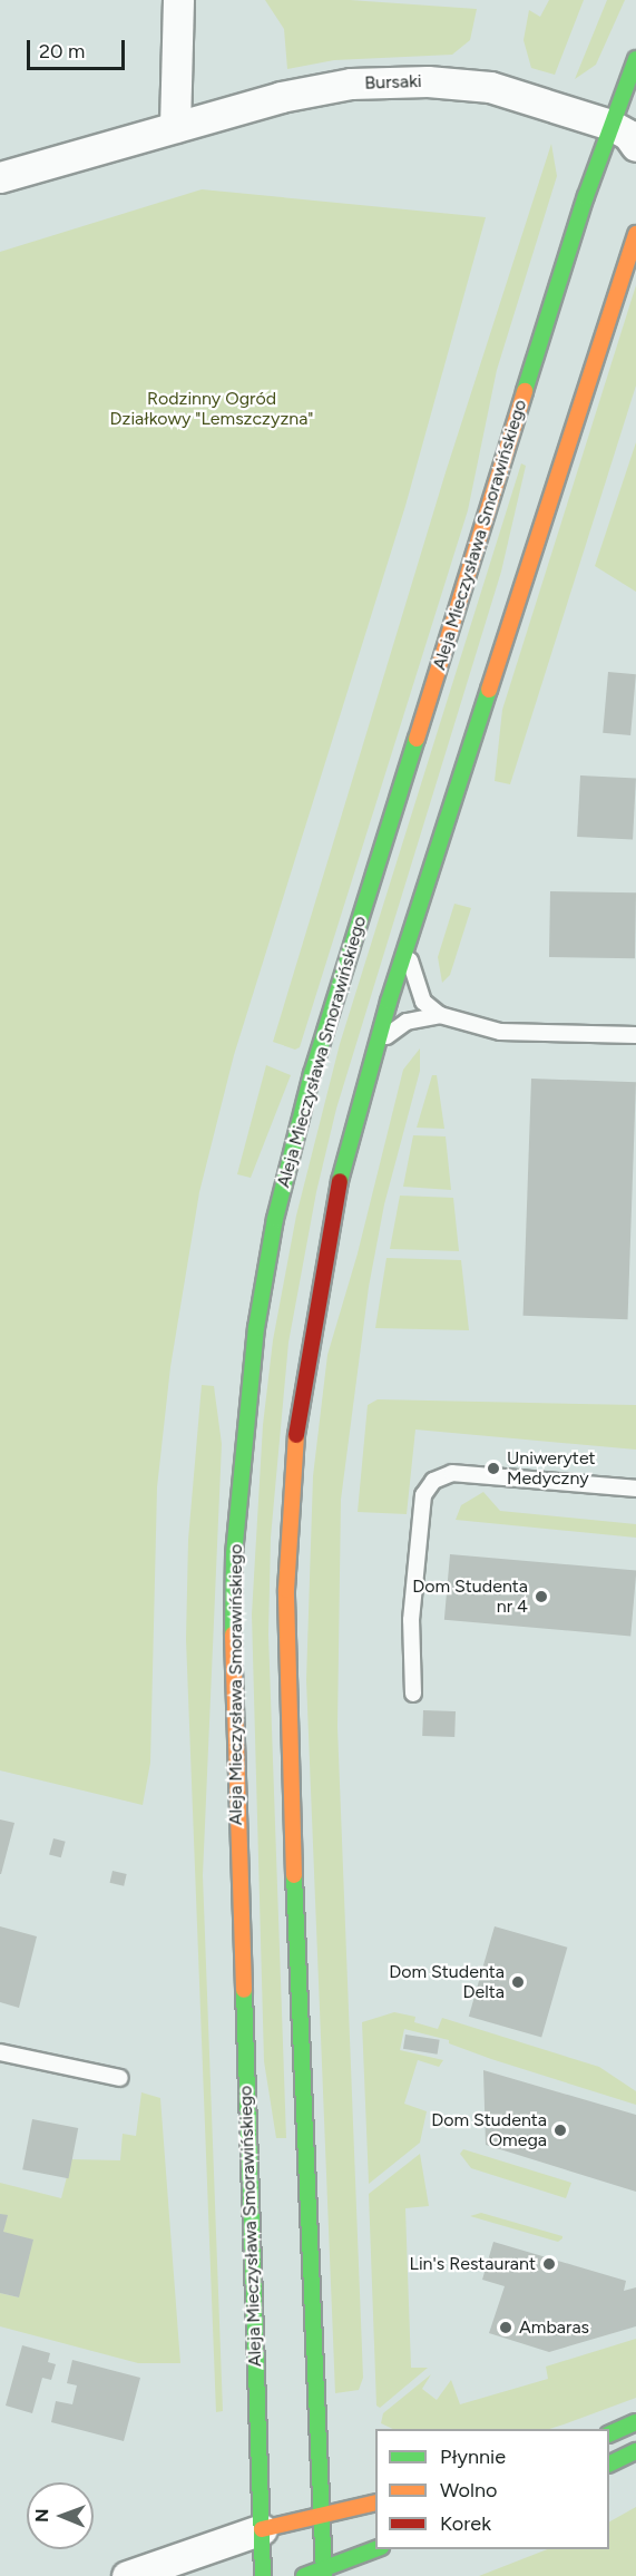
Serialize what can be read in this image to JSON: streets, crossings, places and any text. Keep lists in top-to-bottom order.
{
  "streets": {
    "main road": ["Aleja Mieczysława Smorawińskiego"],
    "street": ["Bursaki"]
  },
  "crossings": [
    ["Bursaki", "Aleja Mieczysława Smorawińskiego"]
  ],
  "parks": ["Rodzinny Ogród Działkowy \"Lemszczyzna\""],
  "places": [
    "Uniwerytet Medyczny",
    "Dom Studenta nr 4",
    "Dom Studenta Delta",
    "Dom Studenta Omega",
    "Lin's Restaurant",
    "Ambaras"
  ],
  "legend": ["Płynnie", "Wolno", "Korek"],
  "scale_bar": "20 m",
  "north": "left"
}
